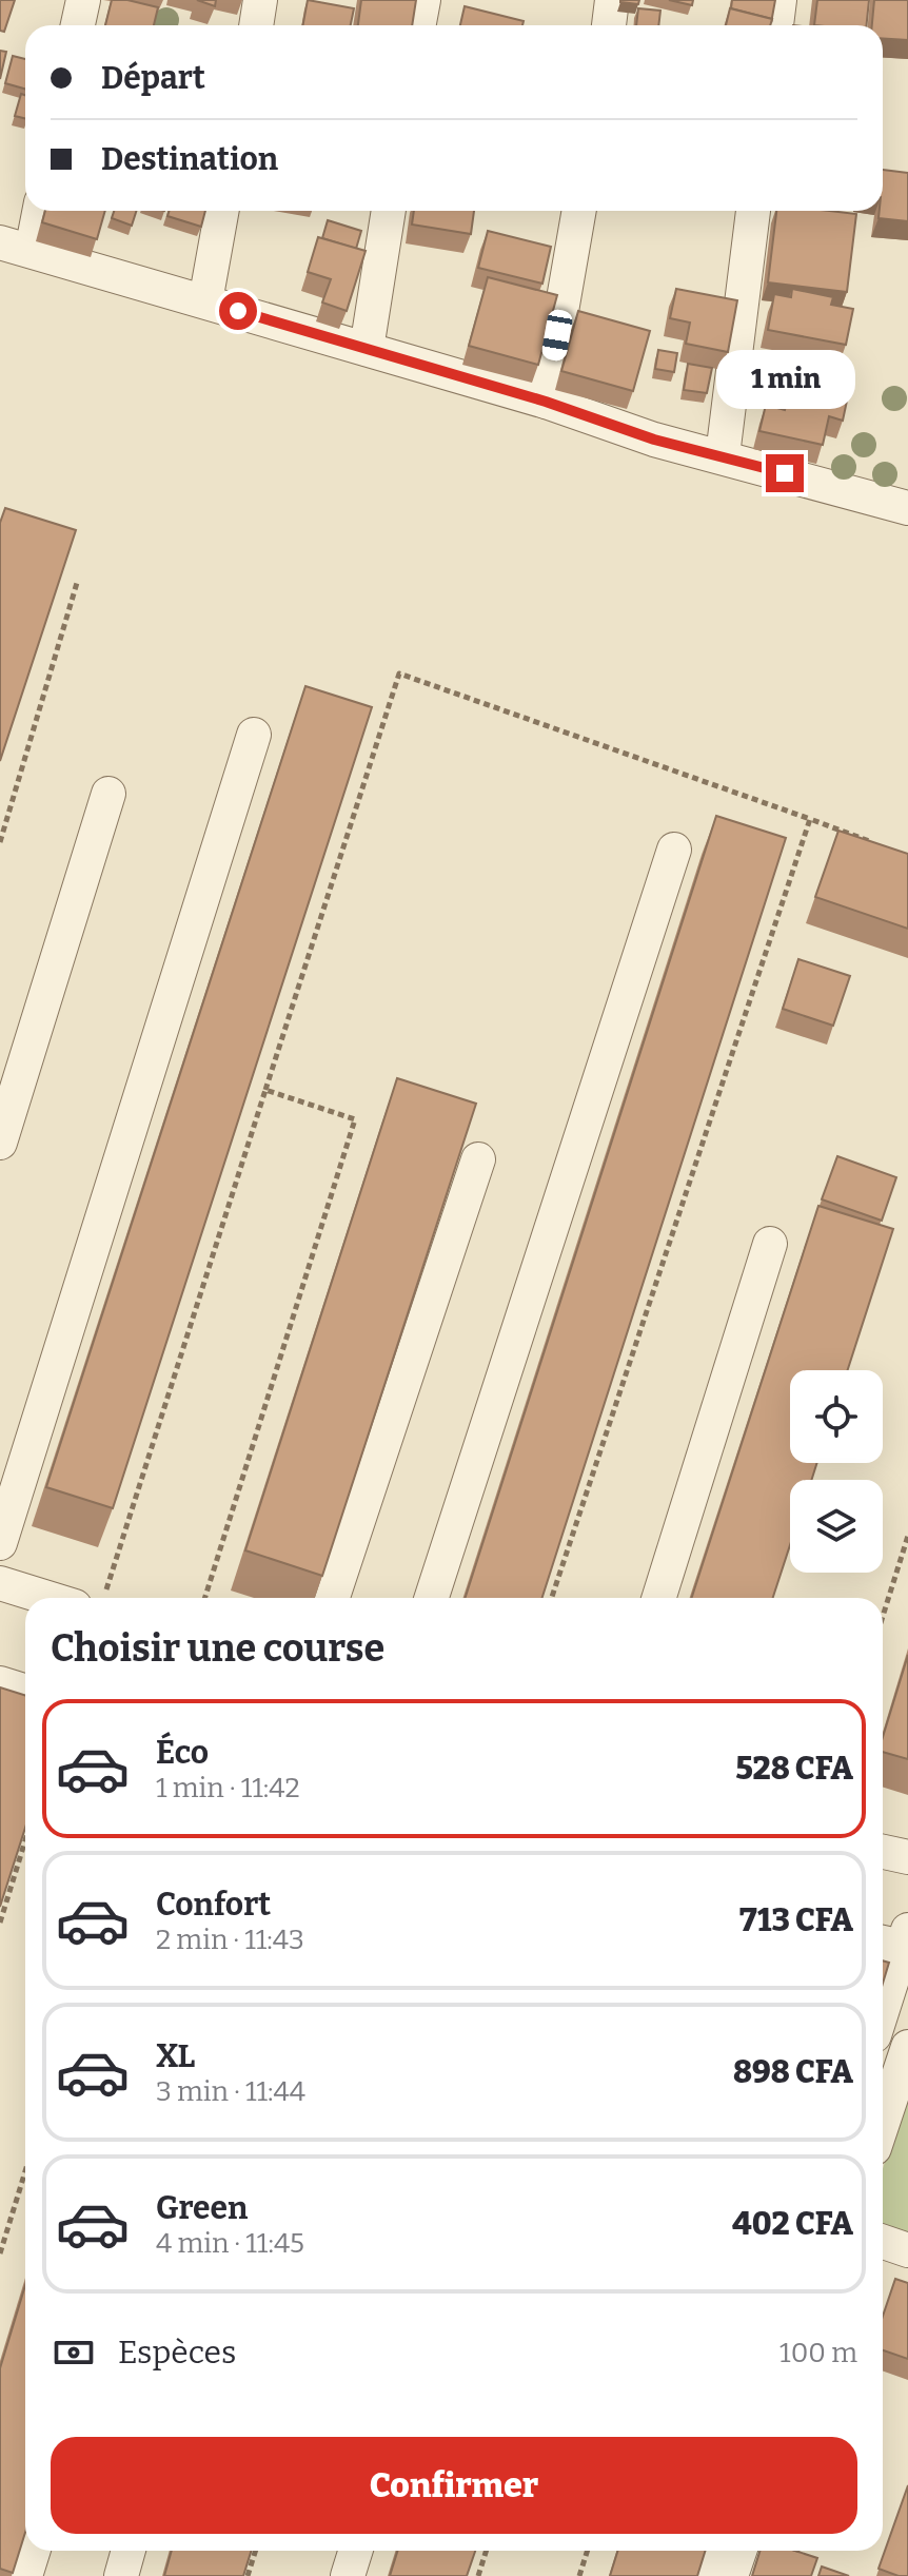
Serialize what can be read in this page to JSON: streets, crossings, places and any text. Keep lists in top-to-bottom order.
{
  "page": {
    "banner": ["Départ", "Destination"],
    "bubble": "1 min",
    "heading": "Choisir une course",
    "list": [
      {
        "name": "Éco",
        "note": "1 min · 11:42",
        "value": "528 CFA"
      },
      {
        "name": "Confort",
        "note": "2 min · 11:43",
        "value": "713 CFA"
      },
      {
        "name": "XL",
        "note": "3 min · 11:44",
        "value": "898 CFA"
      },
      {
        "name": "Green",
        "note": "4 min · 11:45",
        "value": "402 CFA"
      }
    ],
    "pay": ["Espèces", "100 m"],
    "buttons": "Confirmer"
  }
}
